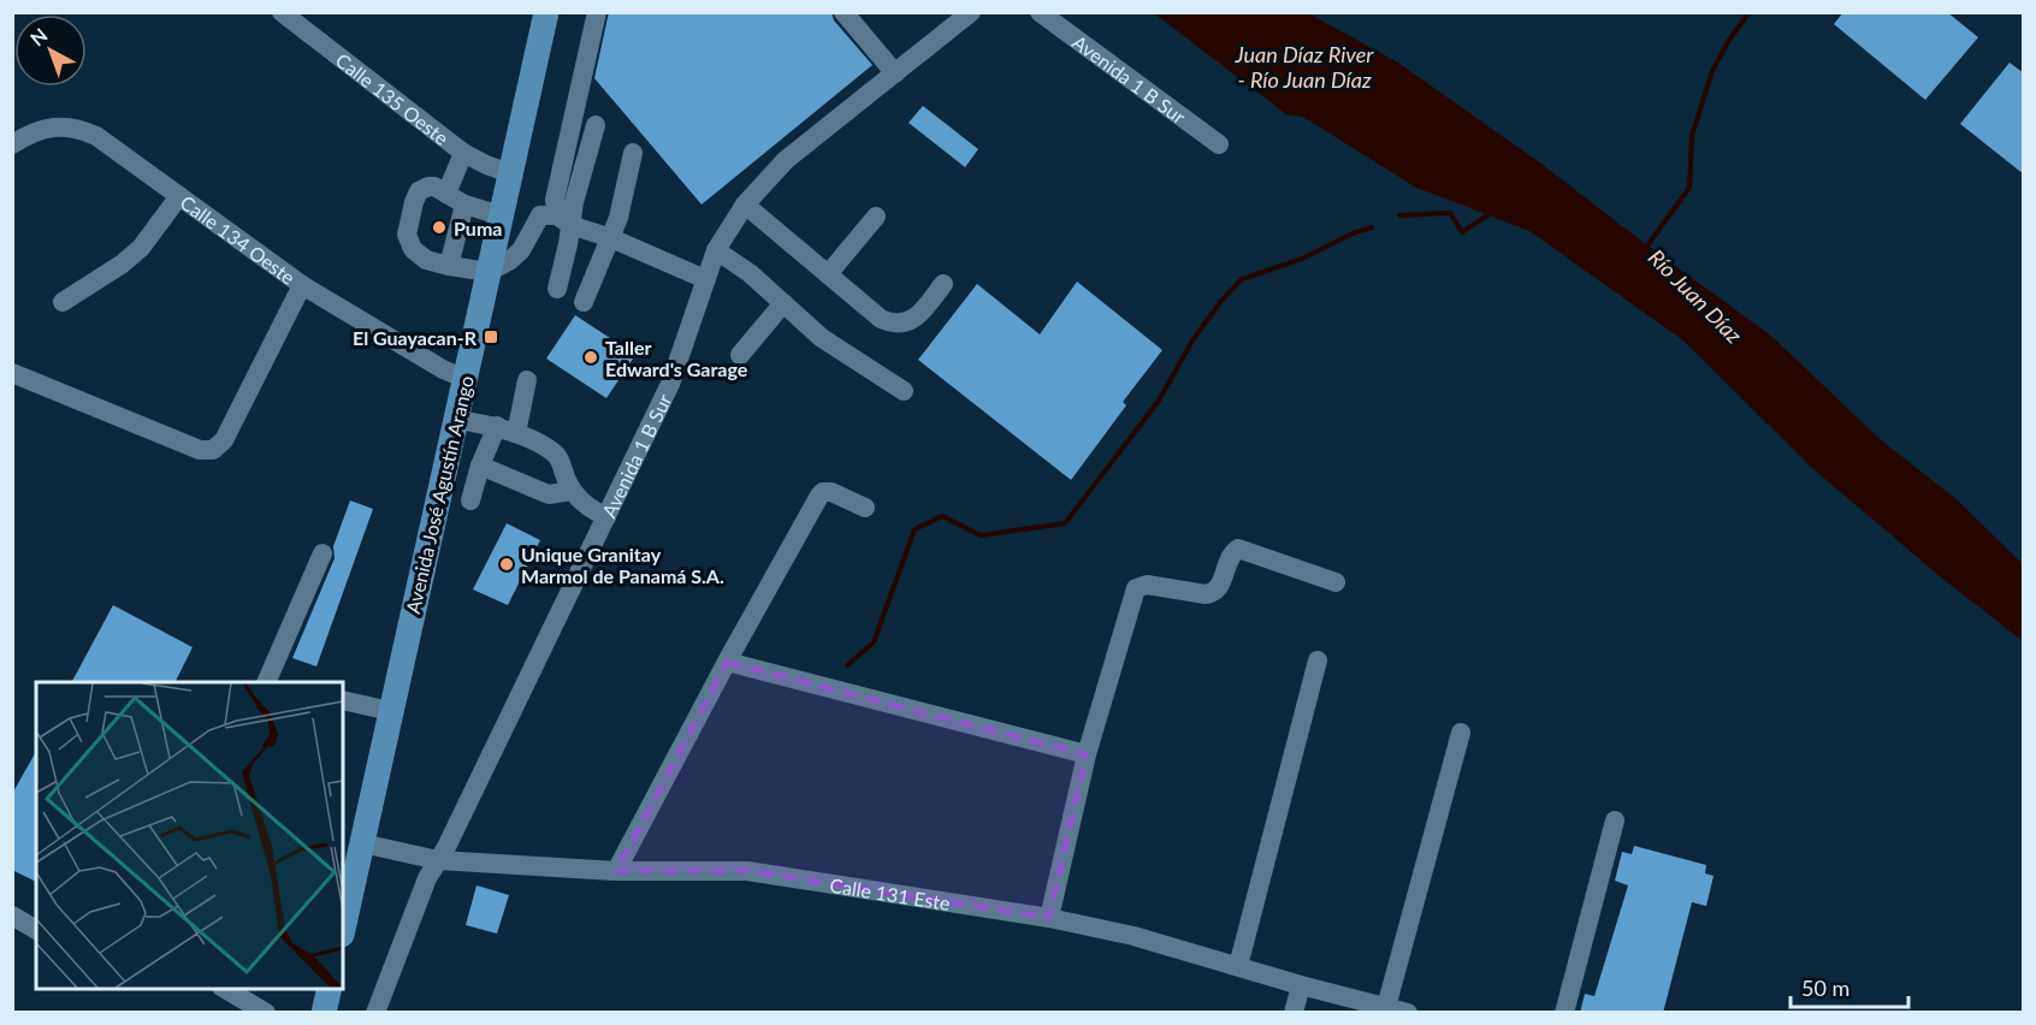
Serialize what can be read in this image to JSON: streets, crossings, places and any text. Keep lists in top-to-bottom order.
{
  "streets": {
    "main road": ["Avenida José Agustín Arango"],
    "street": [
      "Avenida 1 B Sur",
      "Calle 135 Oeste",
      "Calle 134 Oeste",
      "Calle 131 Este"
    ]
  },
  "crossings": [
    ["Avenida 1 B Sur", "Calle 131 Este"],
    ["Calle 135 Oeste", "Avenida José Agustín Arango"],
    ["Calle 134 Oeste", "Avenida José Agustín Arango"],
    ["Avenida José Agustín Arango", "Calle 131 Este"]
  ],
  "water": ["Juan Díaz River - Río Juan Díaz", "Río Juan Díaz"],
  "places": {
    "other": ["Puma", "Taller Edward's Garage", "Unique Granitay Marmol de Panamá S.A."],
    "transit": ["El Guayacan-R"]
  },
  "scale_bar": "50 m",
  "north": "top left"
}
